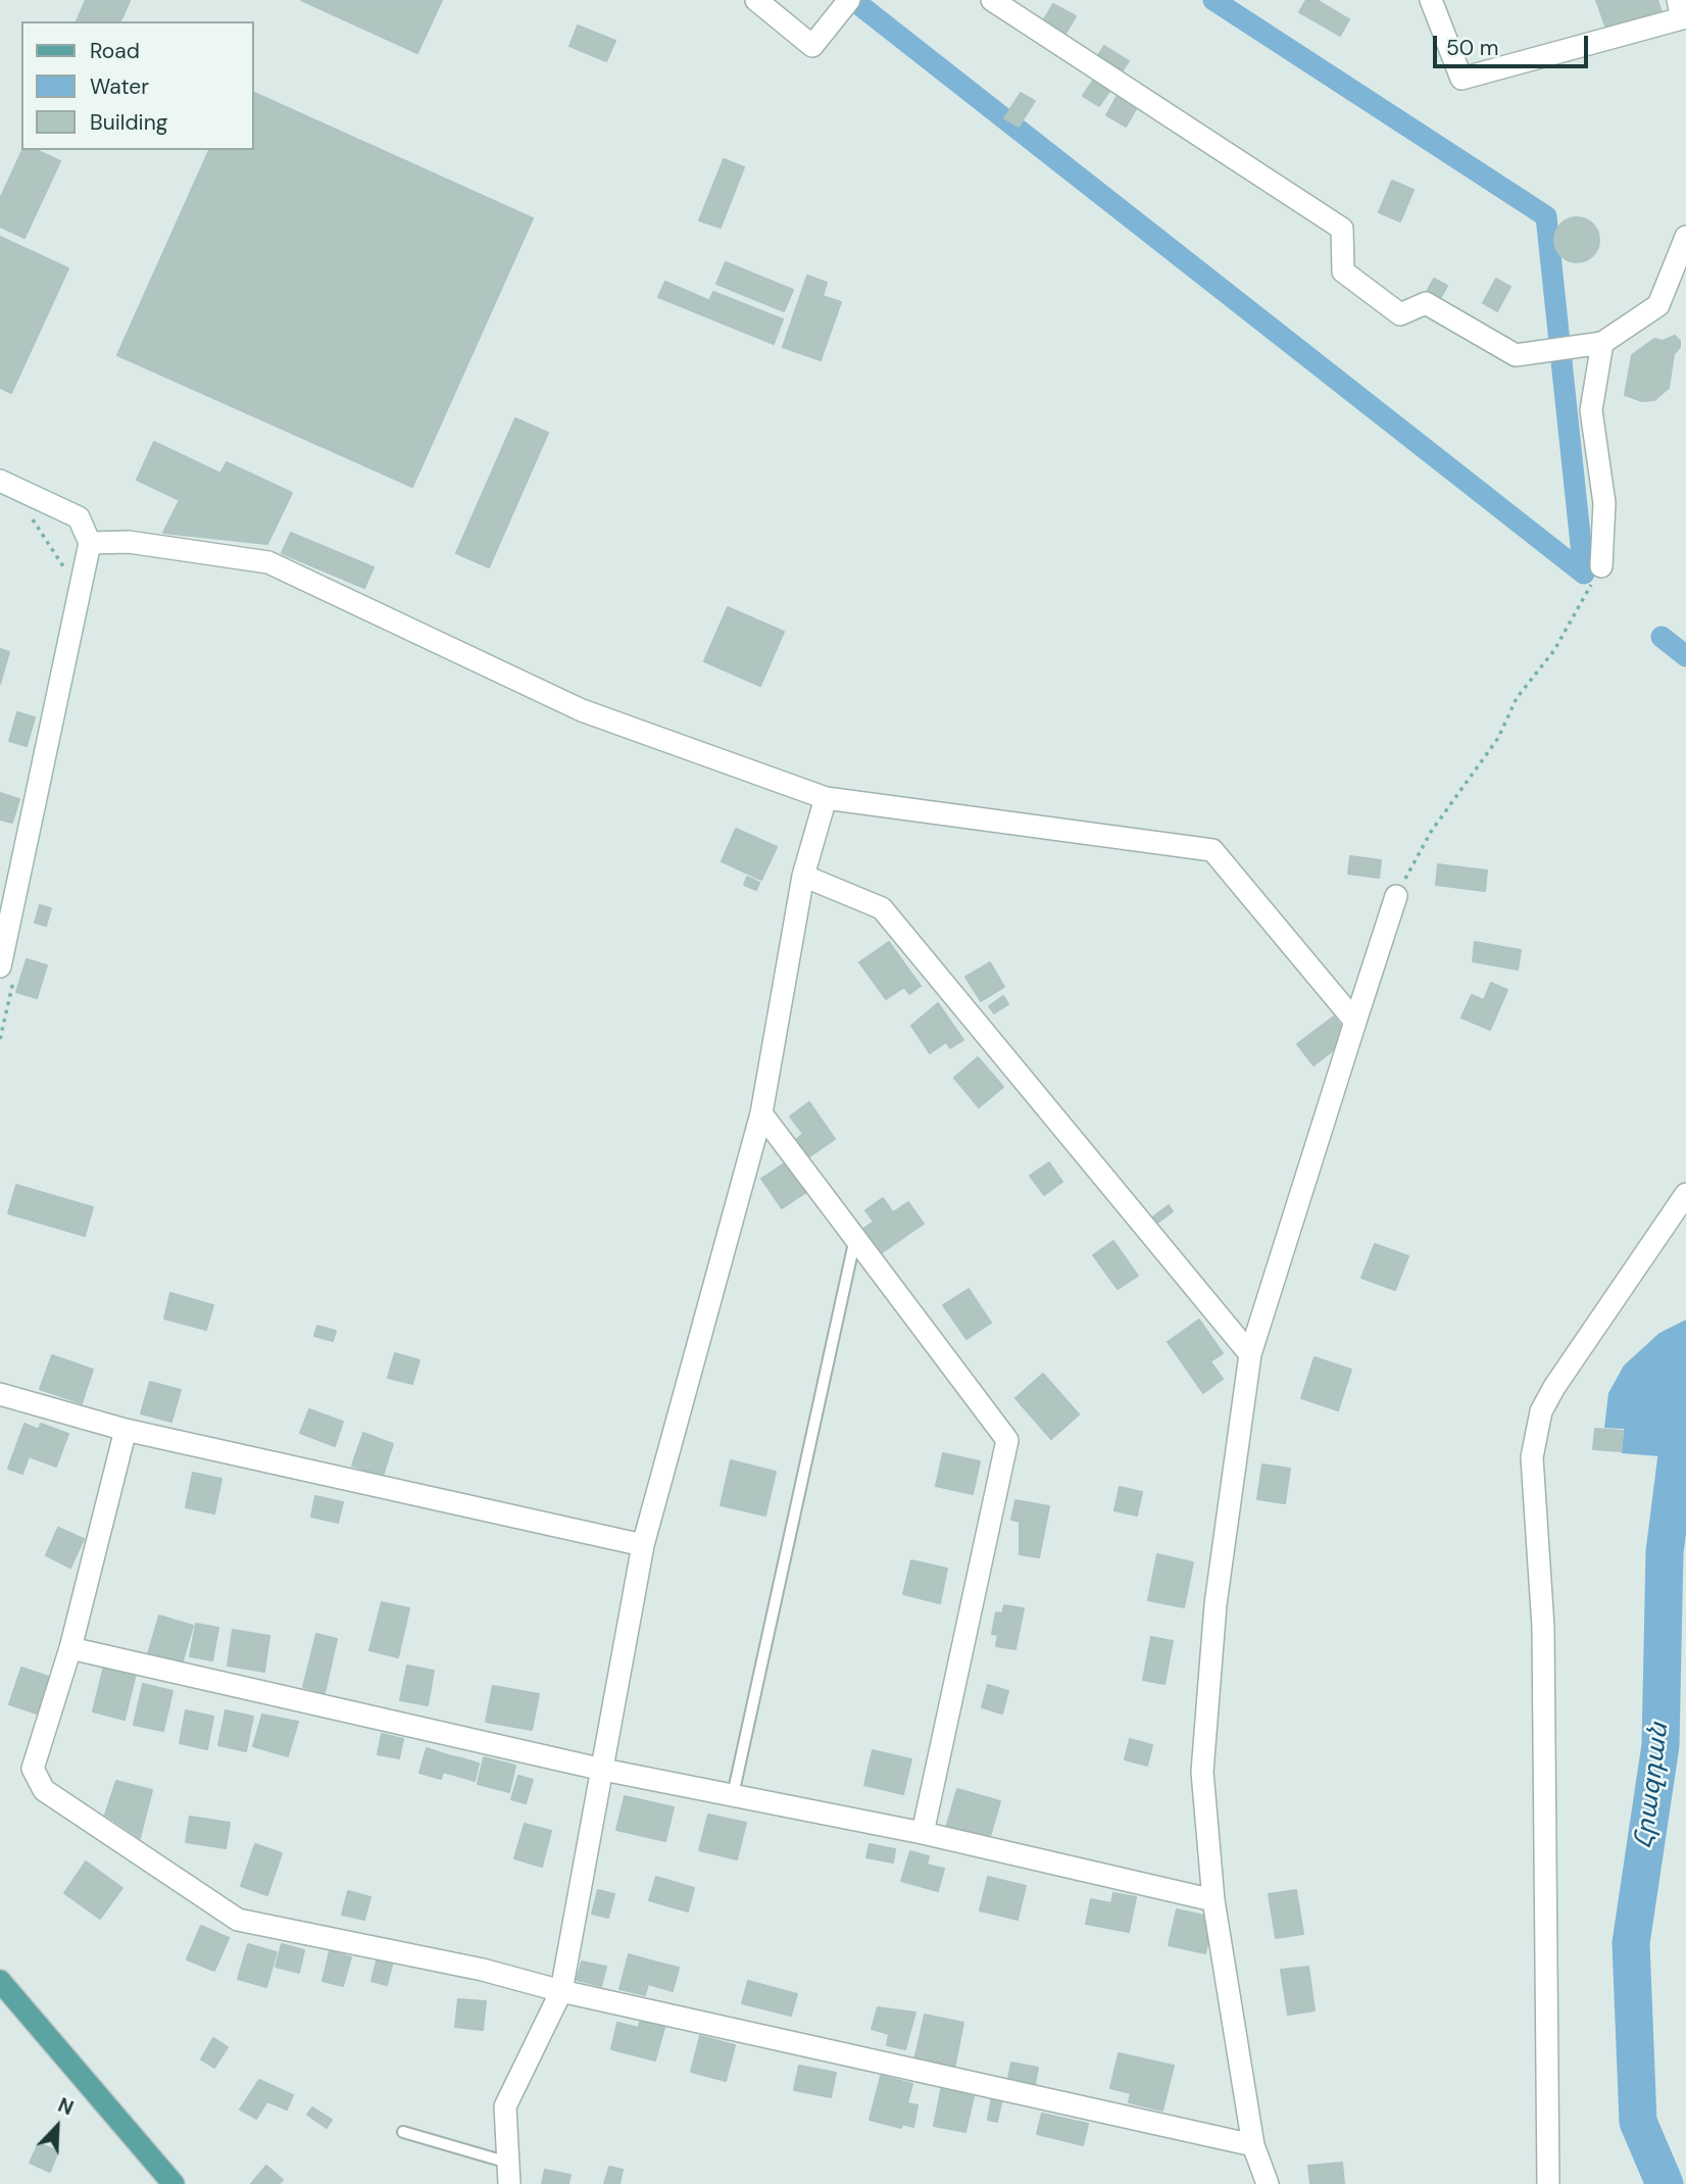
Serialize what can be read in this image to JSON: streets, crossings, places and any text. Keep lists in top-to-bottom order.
{
  "water": ["Հրազդան"],
  "legend": ["Road", "Water", "Building"],
  "scale_bar": "50 m",
  "north": "top right"
}
